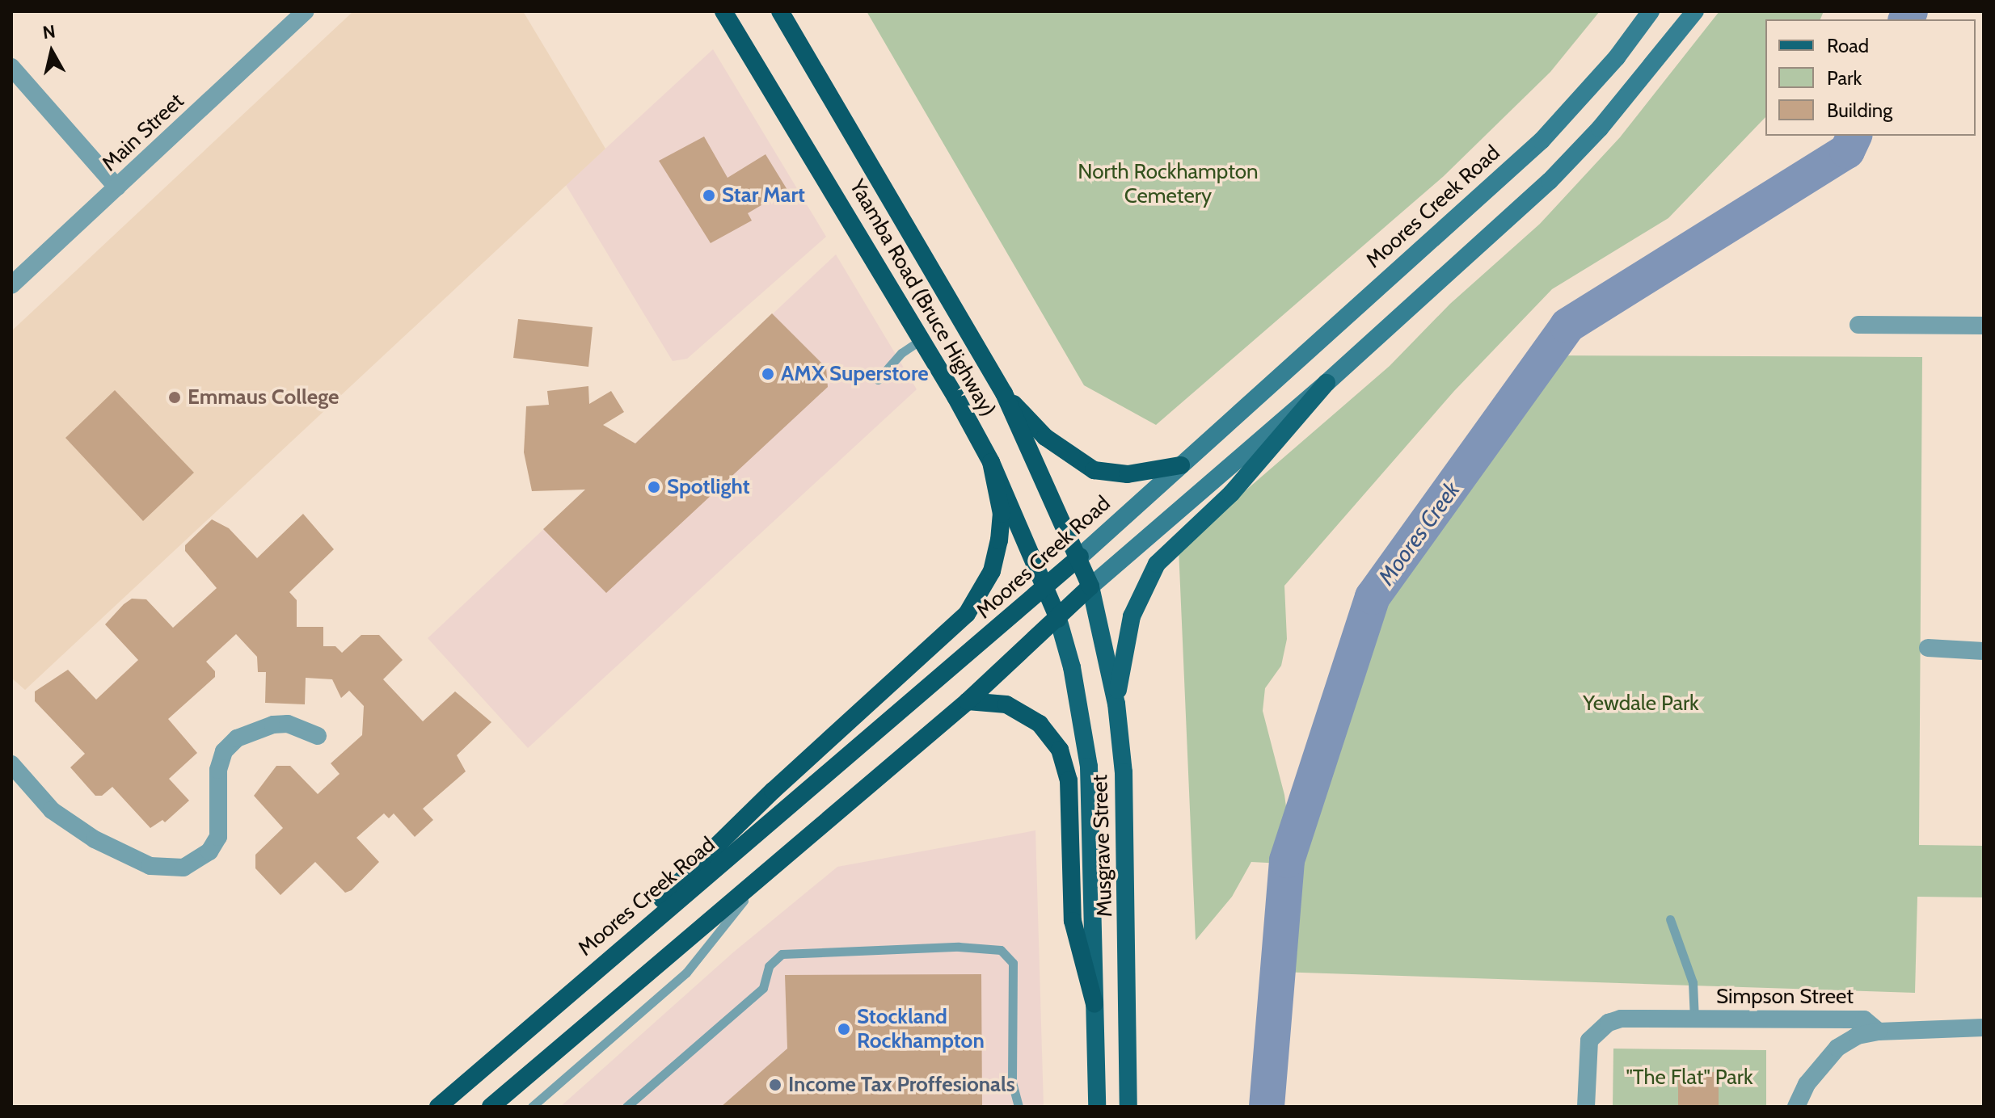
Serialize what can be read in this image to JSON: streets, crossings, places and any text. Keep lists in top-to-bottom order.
{
  "streets": {
    "highway": ["Moores Creek Road", "Yaamba Road (Bruce Highway)"],
    "main road": ["Musgrave Street"],
    "street": ["Main Street", "Simpson Street"]
  },
  "crossings": [
    ["Moores Creek Road", "Yaamba Road (Bruce Highway)"],
    ["Yaamba Road (Bruce Highway)", "Musgrave Street"]
  ],
  "water": ["Moores Creek"],
  "parks": ["North Rockhampton Cemetery", "Yewdale Park", "\"The Flat\" Park"],
  "places": [
    "Star Mart",
    "AMX Superstore",
    "Emmaus College",
    "Spotlight",
    "Stockland Rockhampton",
    "Income Tax Proffesionals"
  ],
  "legend": ["Road", "Park", "Building"],
  "north": "top"
}
